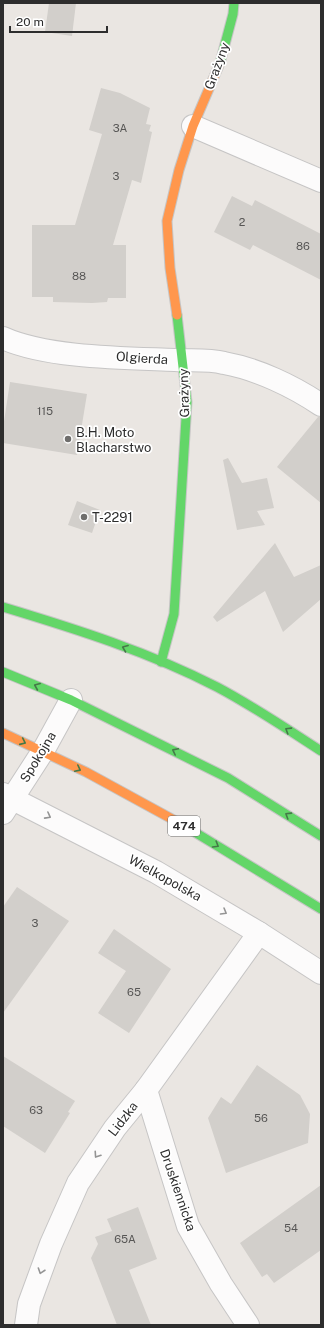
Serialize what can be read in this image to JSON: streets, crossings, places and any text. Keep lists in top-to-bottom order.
{
  "streets": {
    "main road": ["Grażyny", "474"],
    "street": [
      "Olgierda",
      "Spokojna",
      "Wielkopolska",
      "Lidzka",
      "Druskiennicka"
    ]
  },
  "crossings": [
    ["Grażyny", "Olgierda"],
    ["Spokojna", "474"],
    ["Spokojna", "Wielkopolska"],
    ["Wielkopolska", "Lidzka"],
    ["Lidzka", "Druskiennicka"]
  ],
  "one_way": ["Wielkopolska", "Lidzka"],
  "places": ["B.H. Moto Blacharstwo", "T-2291"],
  "house_numbers": [
    "3A",
    "3",
    "2",
    "86",
    "88",
    "115",
    "3",
    "65",
    "63",
    "56",
    "54",
    "65A"
  ],
  "scale_bar": "20 m"
}
